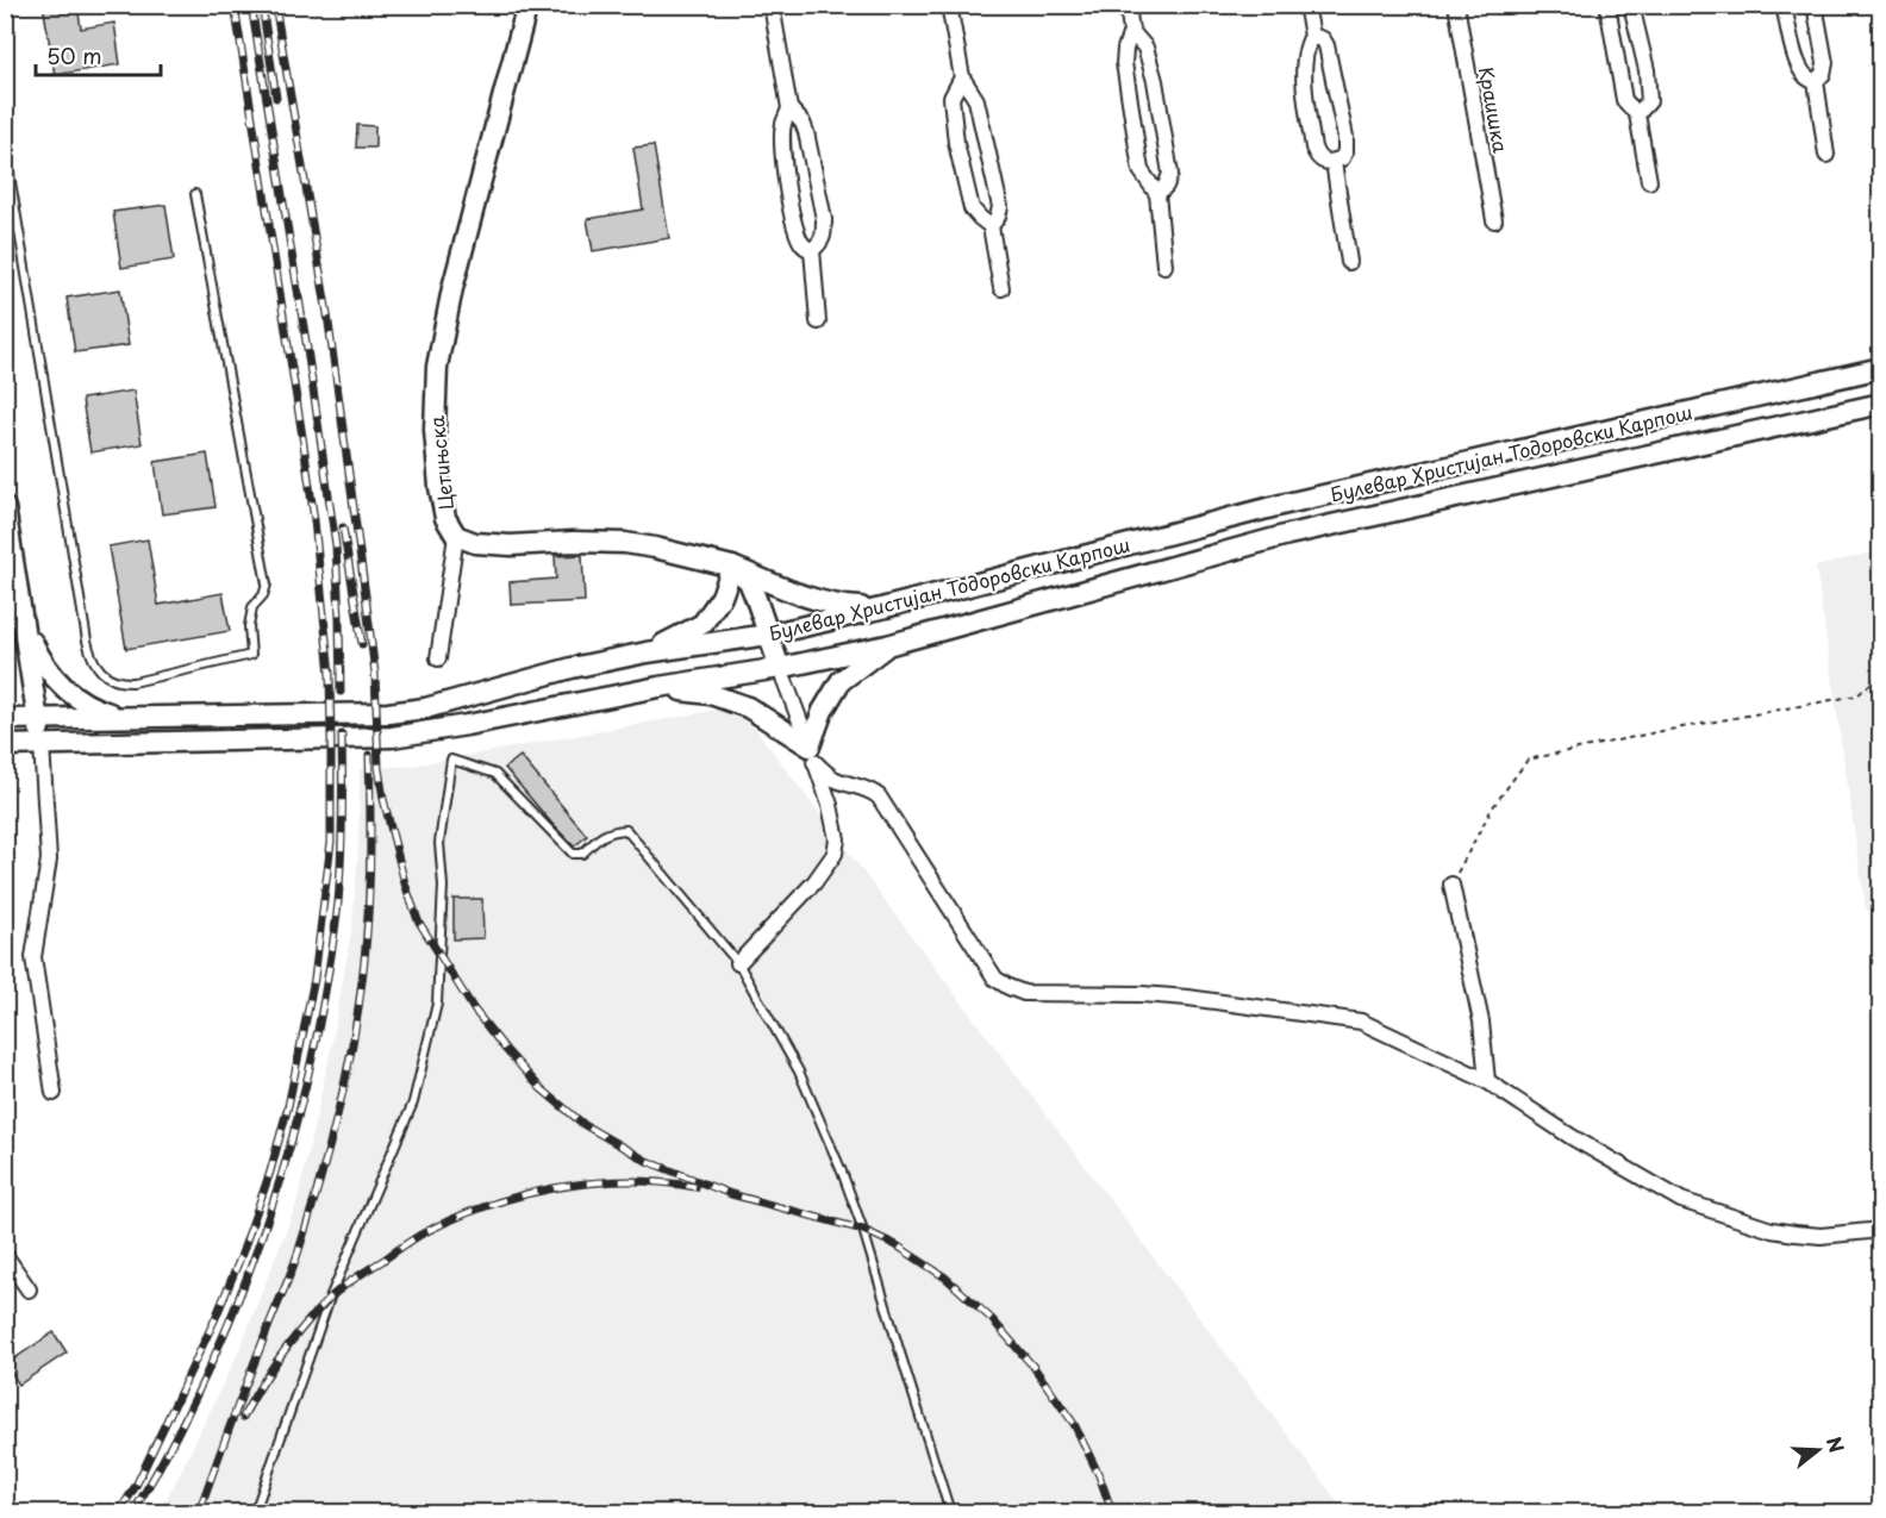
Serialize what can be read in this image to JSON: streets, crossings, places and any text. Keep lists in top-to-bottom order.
{
  "streets": {
    "street": ["Краишка", "Булевар Христијан Тодоровски Карпош", "Цетињска"]
  },
  "crossings": [
    ["Булевар Христијан Тодоровски Карпош", "Цетињска"]
  ],
  "scale_bar": "50 m",
  "north": "right"
}
